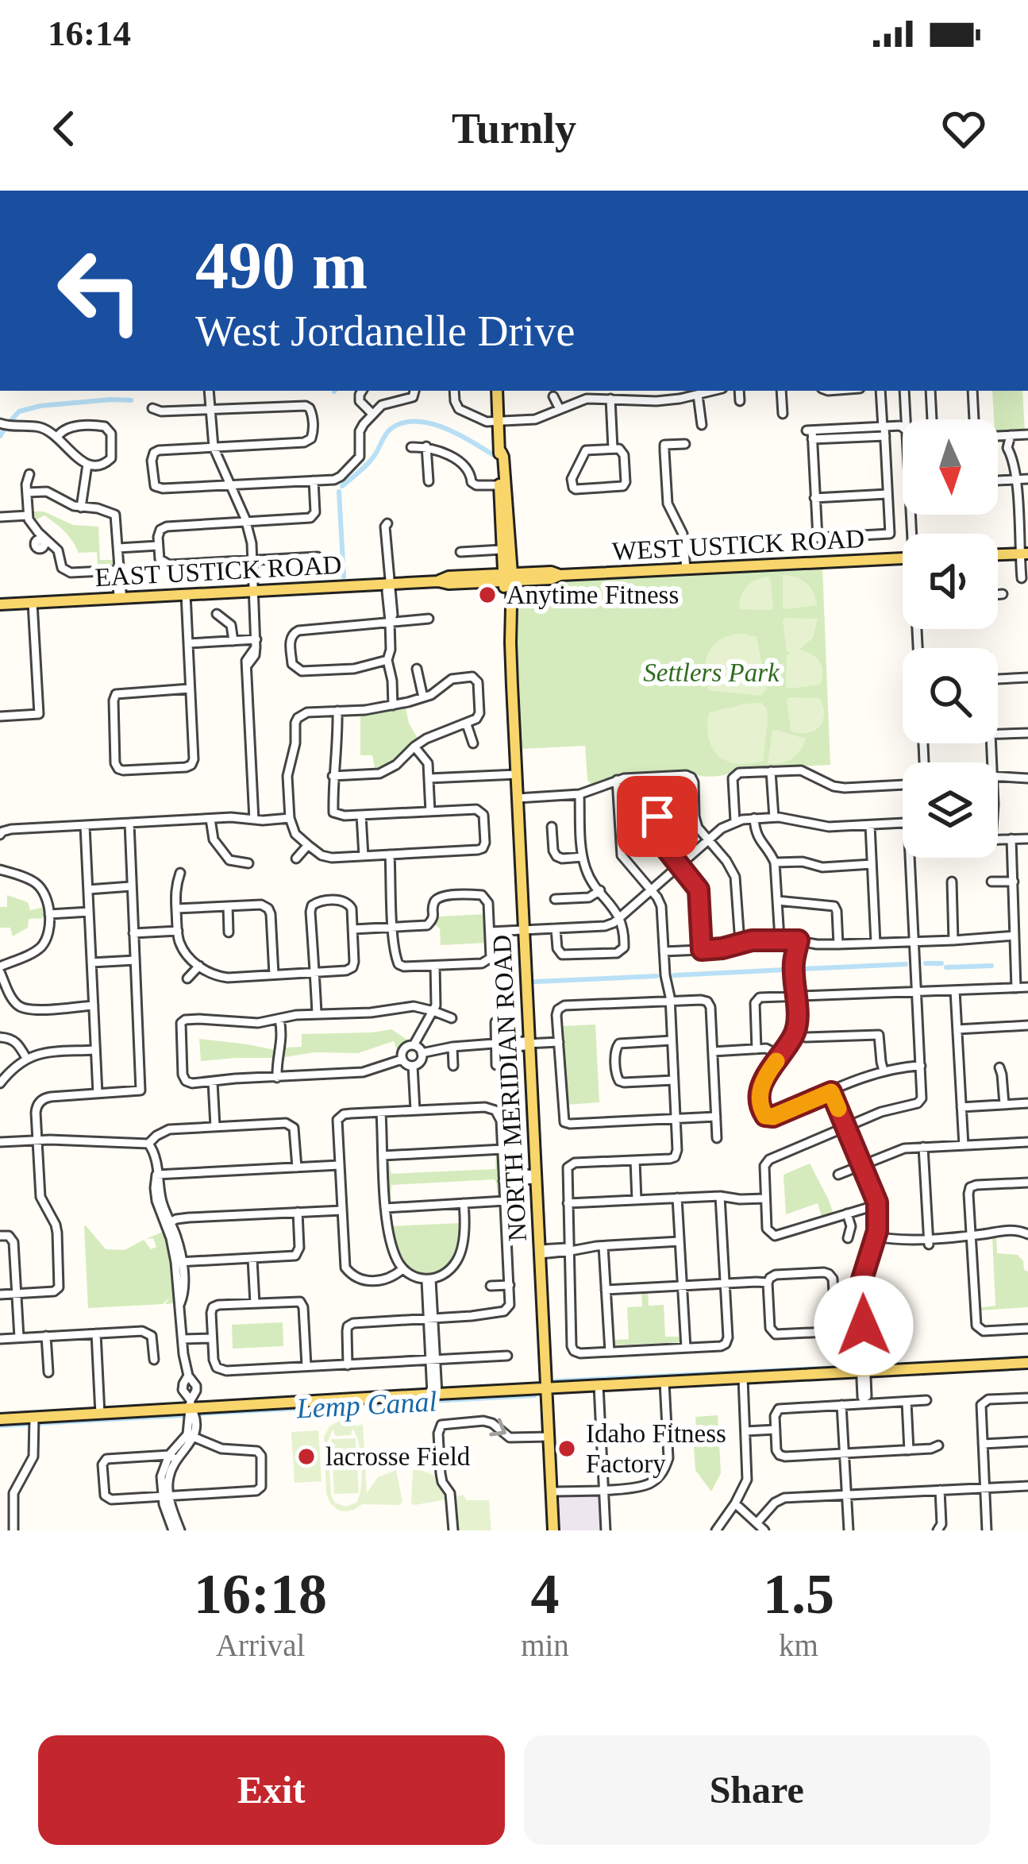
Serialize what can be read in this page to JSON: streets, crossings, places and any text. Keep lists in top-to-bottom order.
{
  "streets": {
    "main road": ["WEST USTICK ROAD", "EAST USTICK ROAD", "NORTH MERIDIAN ROAD"]
  },
  "crossings": [
    ["WEST USTICK ROAD", "EAST USTICK ROAD"],
    ["WEST USTICK ROAD", "NORTH MERIDIAN ROAD"],
    ["EAST USTICK ROAD", "NORTH MERIDIAN ROAD"]
  ],
  "water": ["Lemp Canal"],
  "parks": ["Settlers Park"],
  "places": ["Anytime Fitness", "Idaho Fitness Factory", "lacrosse Field"],
  "north": "bottom",
  "page": {
    "status": "16:14",
    "header": "Turnly",
    "turn": ["490 m", "West Jordanelle Drive"],
    "eta": [
      "16:18",
      "Arrival",
      "4",
      "min",
      "1.5",
      "km"
    ],
    "buttons": ["Exit", "Share"]
  }
}
